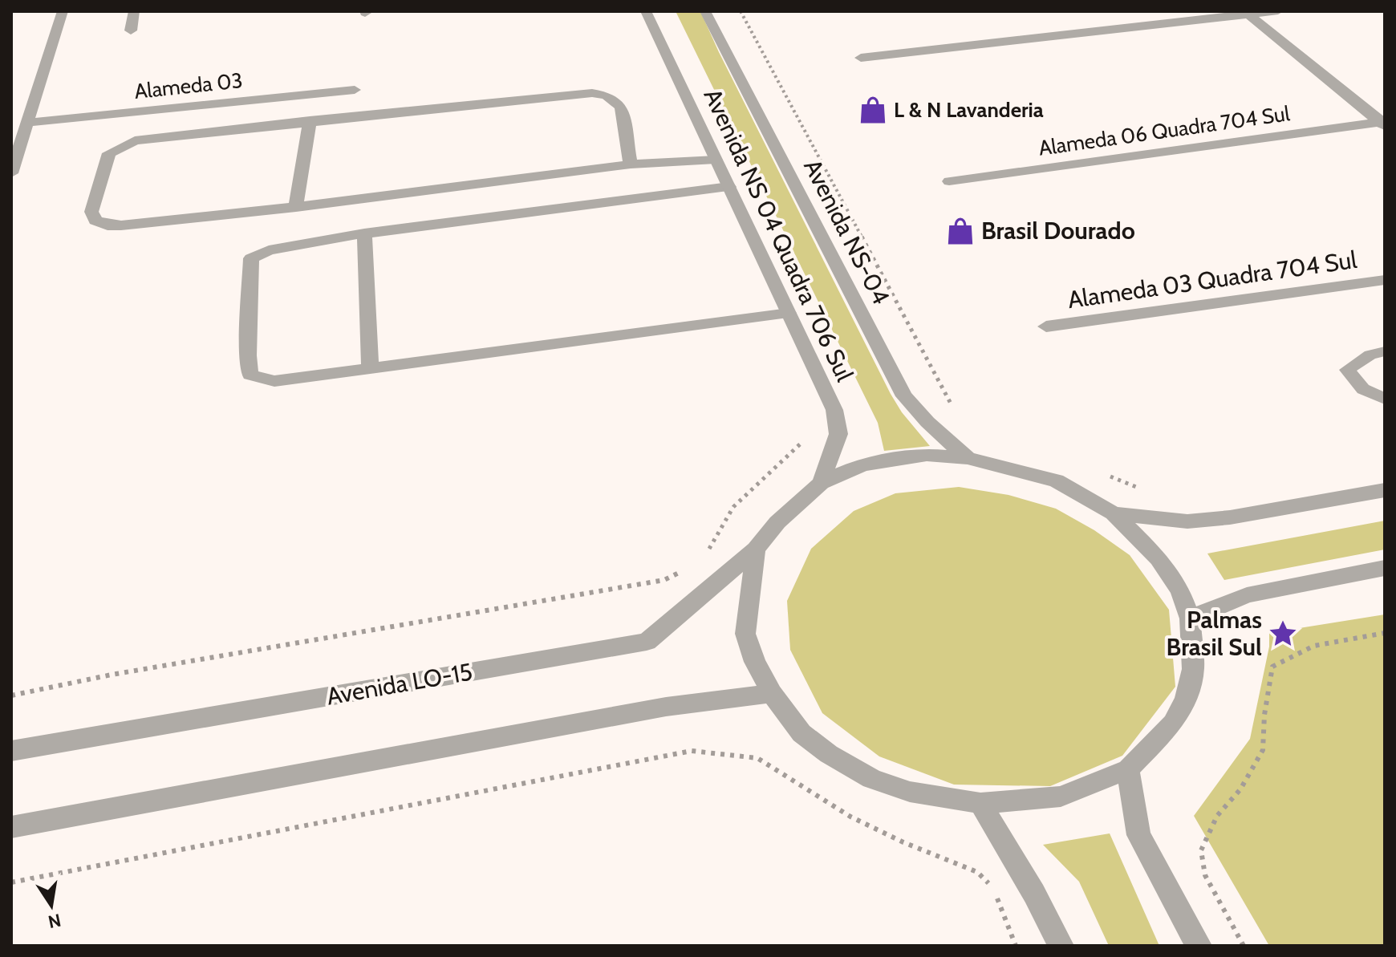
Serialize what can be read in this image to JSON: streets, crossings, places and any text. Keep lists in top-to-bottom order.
{
  "streets": {
    "street": [
      "Alameda 03",
      "Alameda 06 Quadra 704 Sul",
      "Avenida NS-04",
      "Avenida NS 04 Quadra 706 Sul",
      "Alameda 03 Quadra 704 Sul",
      "Avenida LO-15"
    ]
  },
  "crossings": [
    ["Avenida NS 04 Quadra 706 Sul", "Avenida LO-15"]
  ],
  "places": {
    "shop": ["L & N Lavanderia", "Brasil Dourado"],
    "place": ["Palmas Brasil Sul"]
  },
  "north": "bottom"
}
